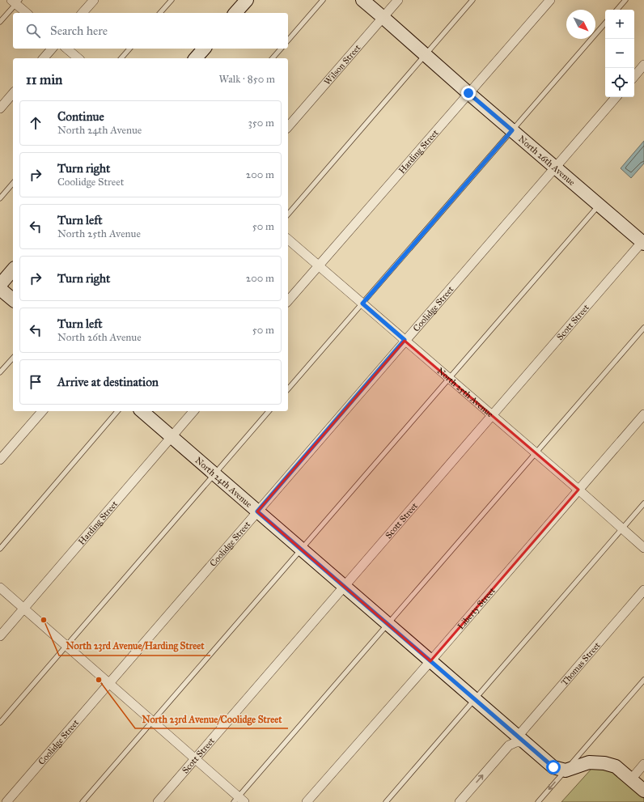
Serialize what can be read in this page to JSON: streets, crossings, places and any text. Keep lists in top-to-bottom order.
{
  "streets": {
    "street": [
      "Wilson Street",
      "Harding Street",
      "North 26th Avenue",
      "Coolidge Street",
      "Scott Street",
      "North 25th Avenue",
      "North 24th Avenue",
      "Liberty Street",
      "Thomas Street"
    ]
  },
  "crossings": [
    ["Wilson Street", "North 26th Avenue"],
    ["Harding Street", "North 26th Avenue"],
    ["Harding Street", "North 25th Avenue"],
    ["Harding Street", "North 24th Avenue"],
    ["North 26th Avenue", "Coolidge Street"],
    ["North 26th Avenue", "Scott Street"],
    ["Coolidge Street", "North 25th Avenue"],
    ["Coolidge Street", "North 24th Avenue"],
    ["Scott Street", "North 25th Avenue"],
    ["Scott Street", "North 24th Avenue"],
    ["North 25th Avenue", "Liberty Street"],
    ["North 24th Avenue", "Liberty Street"],
    ["North 24th Avenue", "Thomas Street"]
  ],
  "places": ["North 23rd Avenue/Harding Street", "North 23rd Avenue/Coolidge Street"],
  "north": "bottom right",
  "page": {
    "map_buttons": ["+", "−"],
    "search": "Search here",
    "heading": ["11 min", "Walk · 850 m"],
    "list": [
      ["Continue", "North 24th Avenue", "350 m"],
      ["Turn right", "Coolidge Street", "200 m"],
      ["Turn left", "North 25th Avenue", "50 m"],
      ["Turn right", "200 m"],
      ["Turn left", "North 26th Avenue", "50 m"],
      "Arrive at destination"
    ]
  }
}
